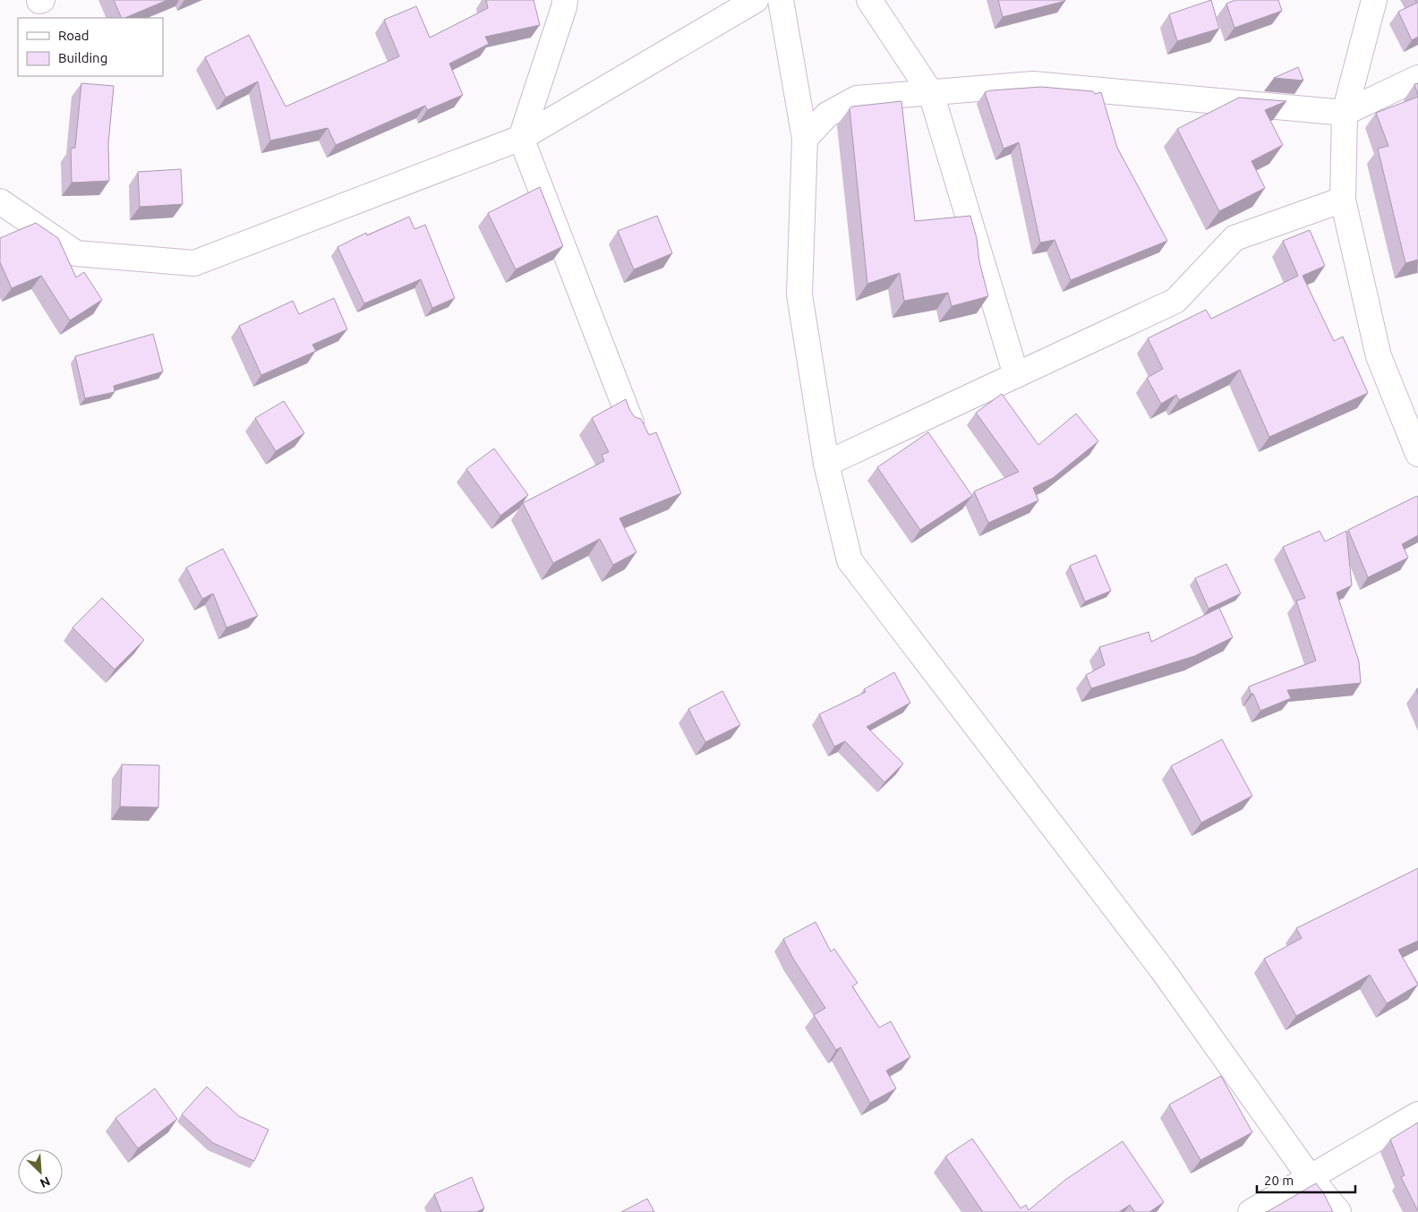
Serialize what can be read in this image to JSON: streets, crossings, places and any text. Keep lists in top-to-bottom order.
{
  "legend": ["Road", "Building"],
  "scale_bar": "20 m",
  "north": "bottom right"
}
